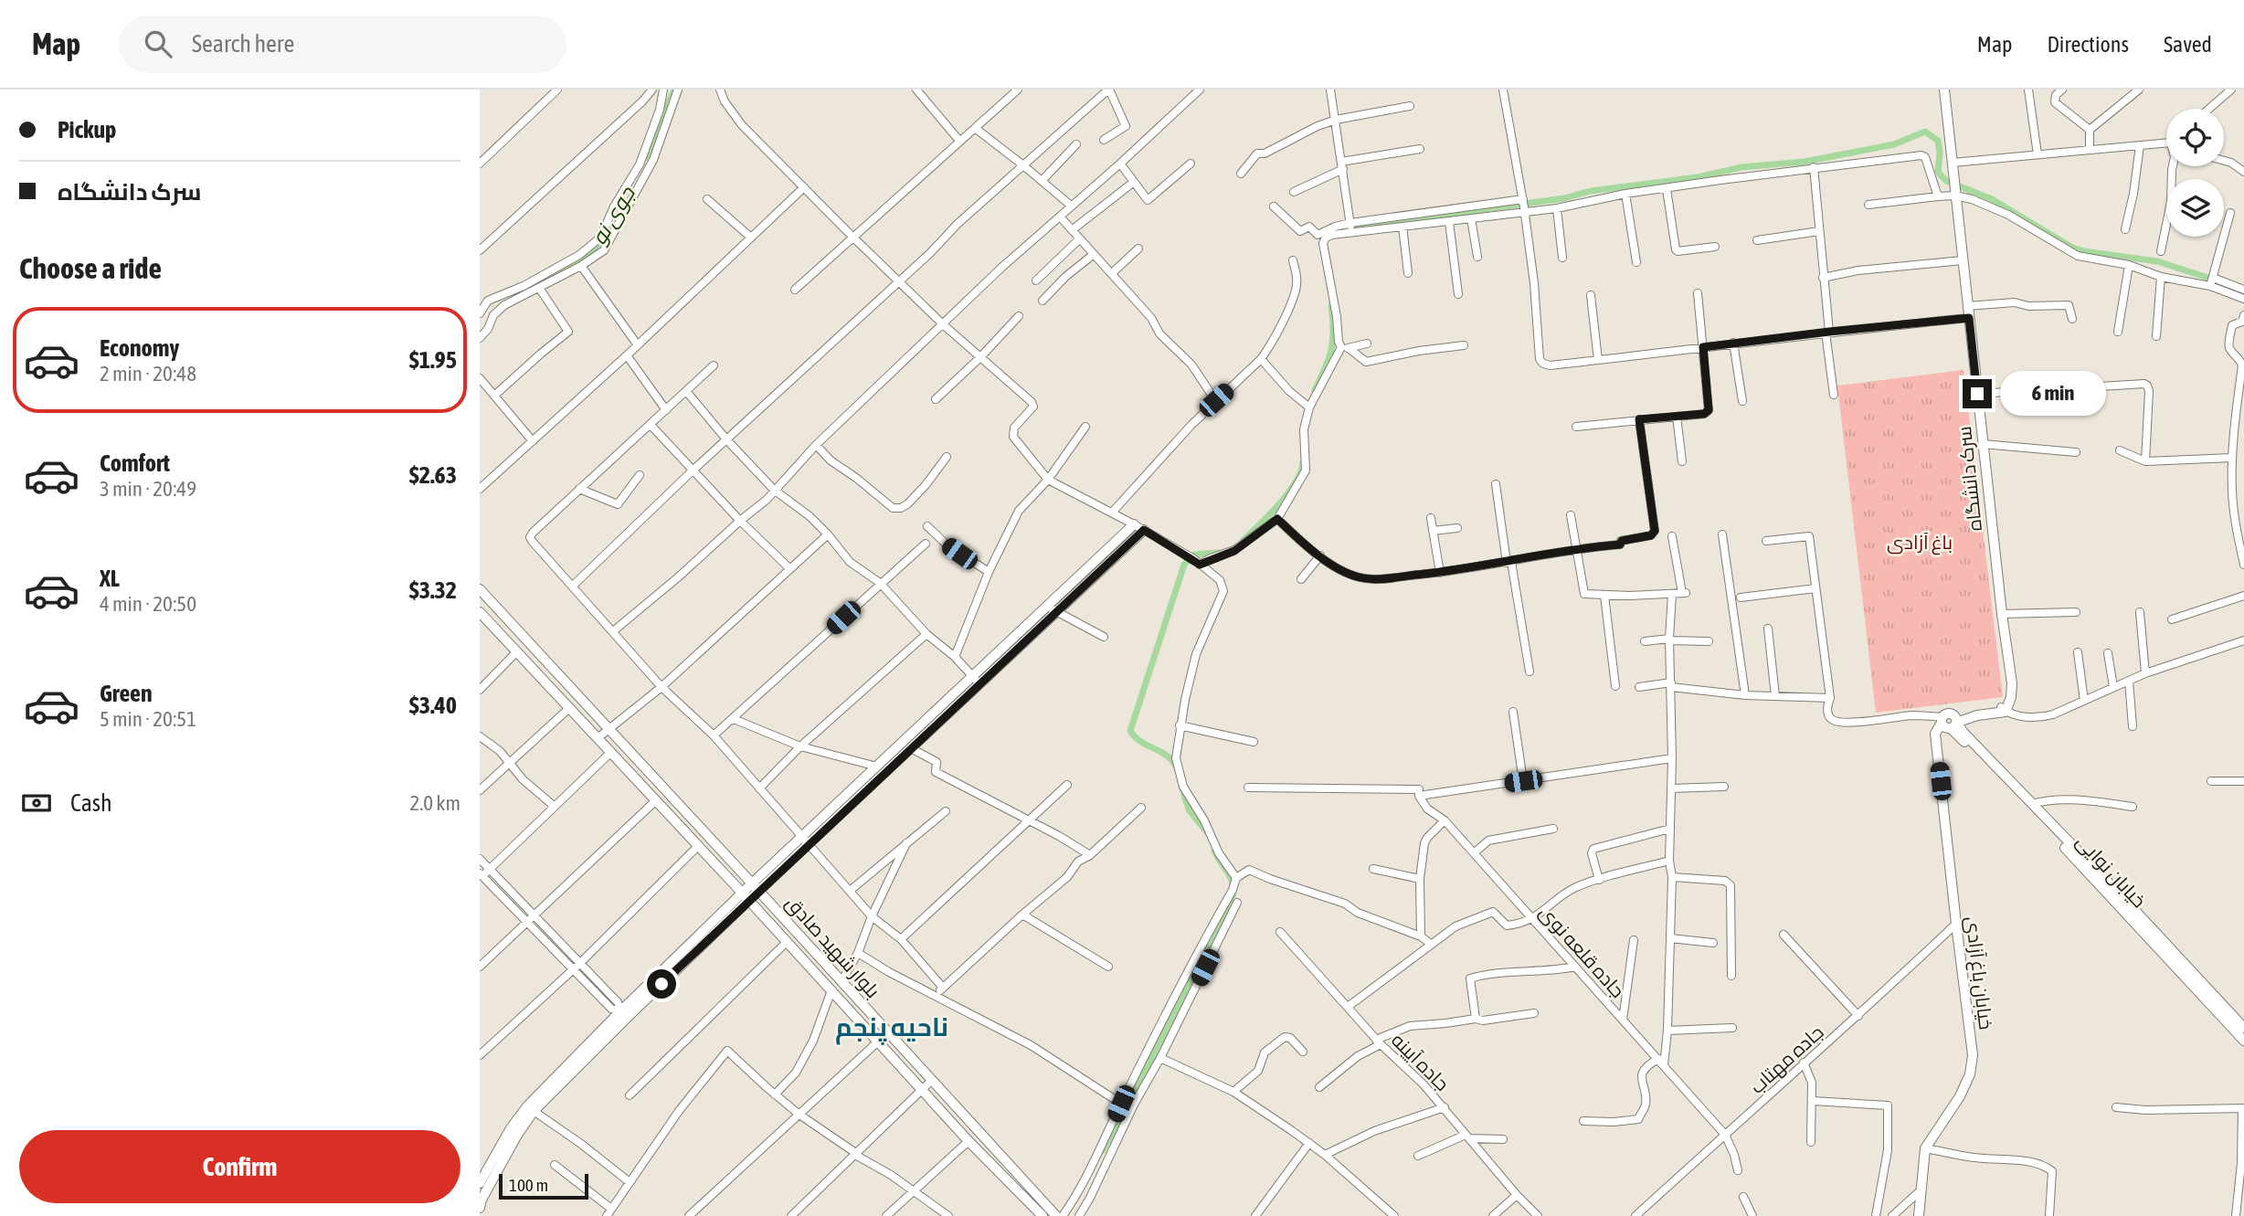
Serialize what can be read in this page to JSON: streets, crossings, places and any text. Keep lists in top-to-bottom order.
{
  "streets": {
    "street": [
      "سرک دانشگاه",
      "خیابان نوایی",
      "بلوار شهید صادق",
      "جاده قلعه نوی",
      "خیابان باغ آزادی",
      "جاده مهتاب",
      "جاده آیینه"
    ]
  },
  "crossings": [
    ["خیابان نوایی", "خیابان باغ آزادی"],
    ["جاده قلعه نوی", "جاده مهتاب"],
    ["خیابان باغ آزادی", "جاده مهتاب"]
  ],
  "districts": ["ناحیه پنجم"],
  "water": ["جوی نو"],
  "parks": ["باغ آزادی"],
  "scale_bar": "100 m",
  "page": {
    "header": "Map",
    "search": "Search here",
    "nav": ["Map", "Directions", "Saved"],
    "banner": ["Pickup", "سرک دانشگاه"],
    "heading": "Choose a ride",
    "list": [
      {
        "name": "Economy",
        "note": "2 min · 20:48",
        "value": "$1.95"
      },
      {
        "name": "Comfort",
        "note": "3 min · 20:49",
        "value": "$2.63"
      },
      {
        "name": "XL",
        "note": "4 min · 20:50",
        "value": "$3.32"
      },
      {
        "name": "Green",
        "note": "5 min · 20:51",
        "value": "$3.40"
      }
    ],
    "bubble": "6 min",
    "pay": ["Cash", "2.0 km"],
    "buttons": "Confirm",
    "scale": "100 m"
  }
}
